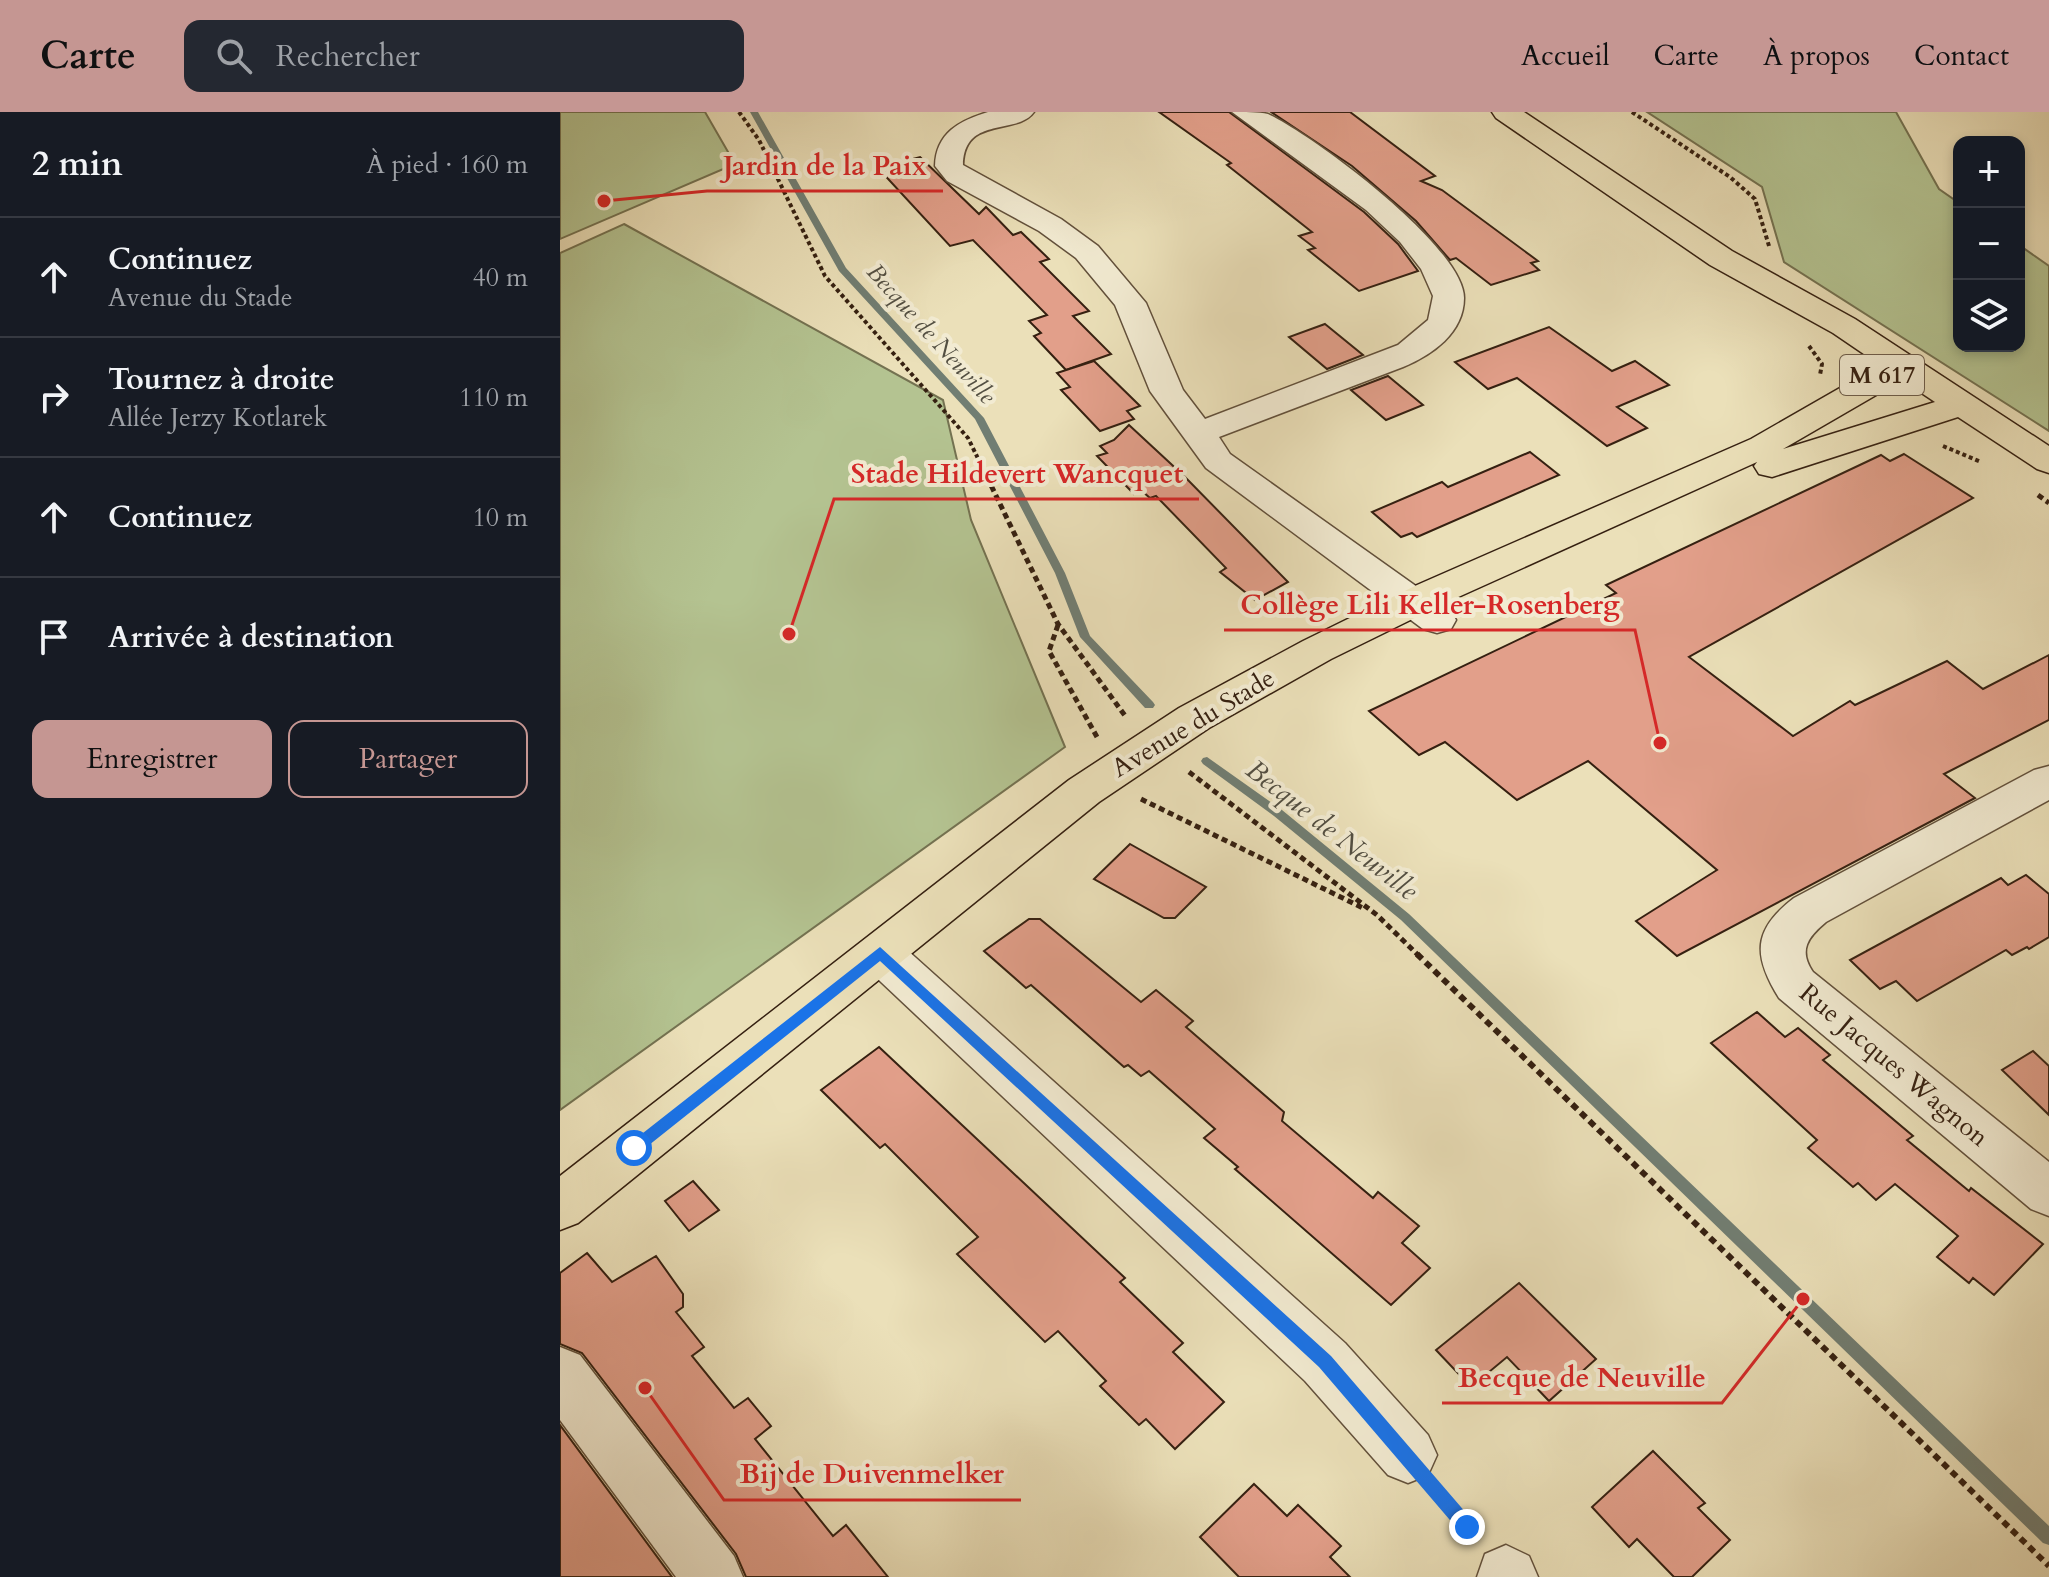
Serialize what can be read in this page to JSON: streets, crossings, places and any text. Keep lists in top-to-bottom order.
{
  "streets": {
    "main road": ["M 617", "Avenue du Stade"],
    "street": ["Rue Jacques Wagnon"]
  },
  "water": ["Becque de Neuville"],
  "places": [
    "Jardin de la Paix",
    "Stade Hildevert Wancquet",
    "Collège Lili Keller-Rosenberg",
    "Becque de Neuville",
    "Bij de Duivenmelker"
  ],
  "page": {
    "header": "Carte",
    "search": "Rechercher",
    "nav": [
      "Accueil",
      "Carte",
      "À propos",
      "Contact"
    ],
    "heading": ["2 min", "À pied · 160 m"],
    "map_buttons": ["+", "−"],
    "list": [
      ["Continuez", "Avenue du Stade", "40 m"],
      ["Tournez à droite", "Allée Jerzy Kotlarek", "110 m"],
      ["Continuez", "10 m"],
      "Arrivée à destination"
    ],
    "buttons": ["Enregistrer", "Partager"]
  }
}
